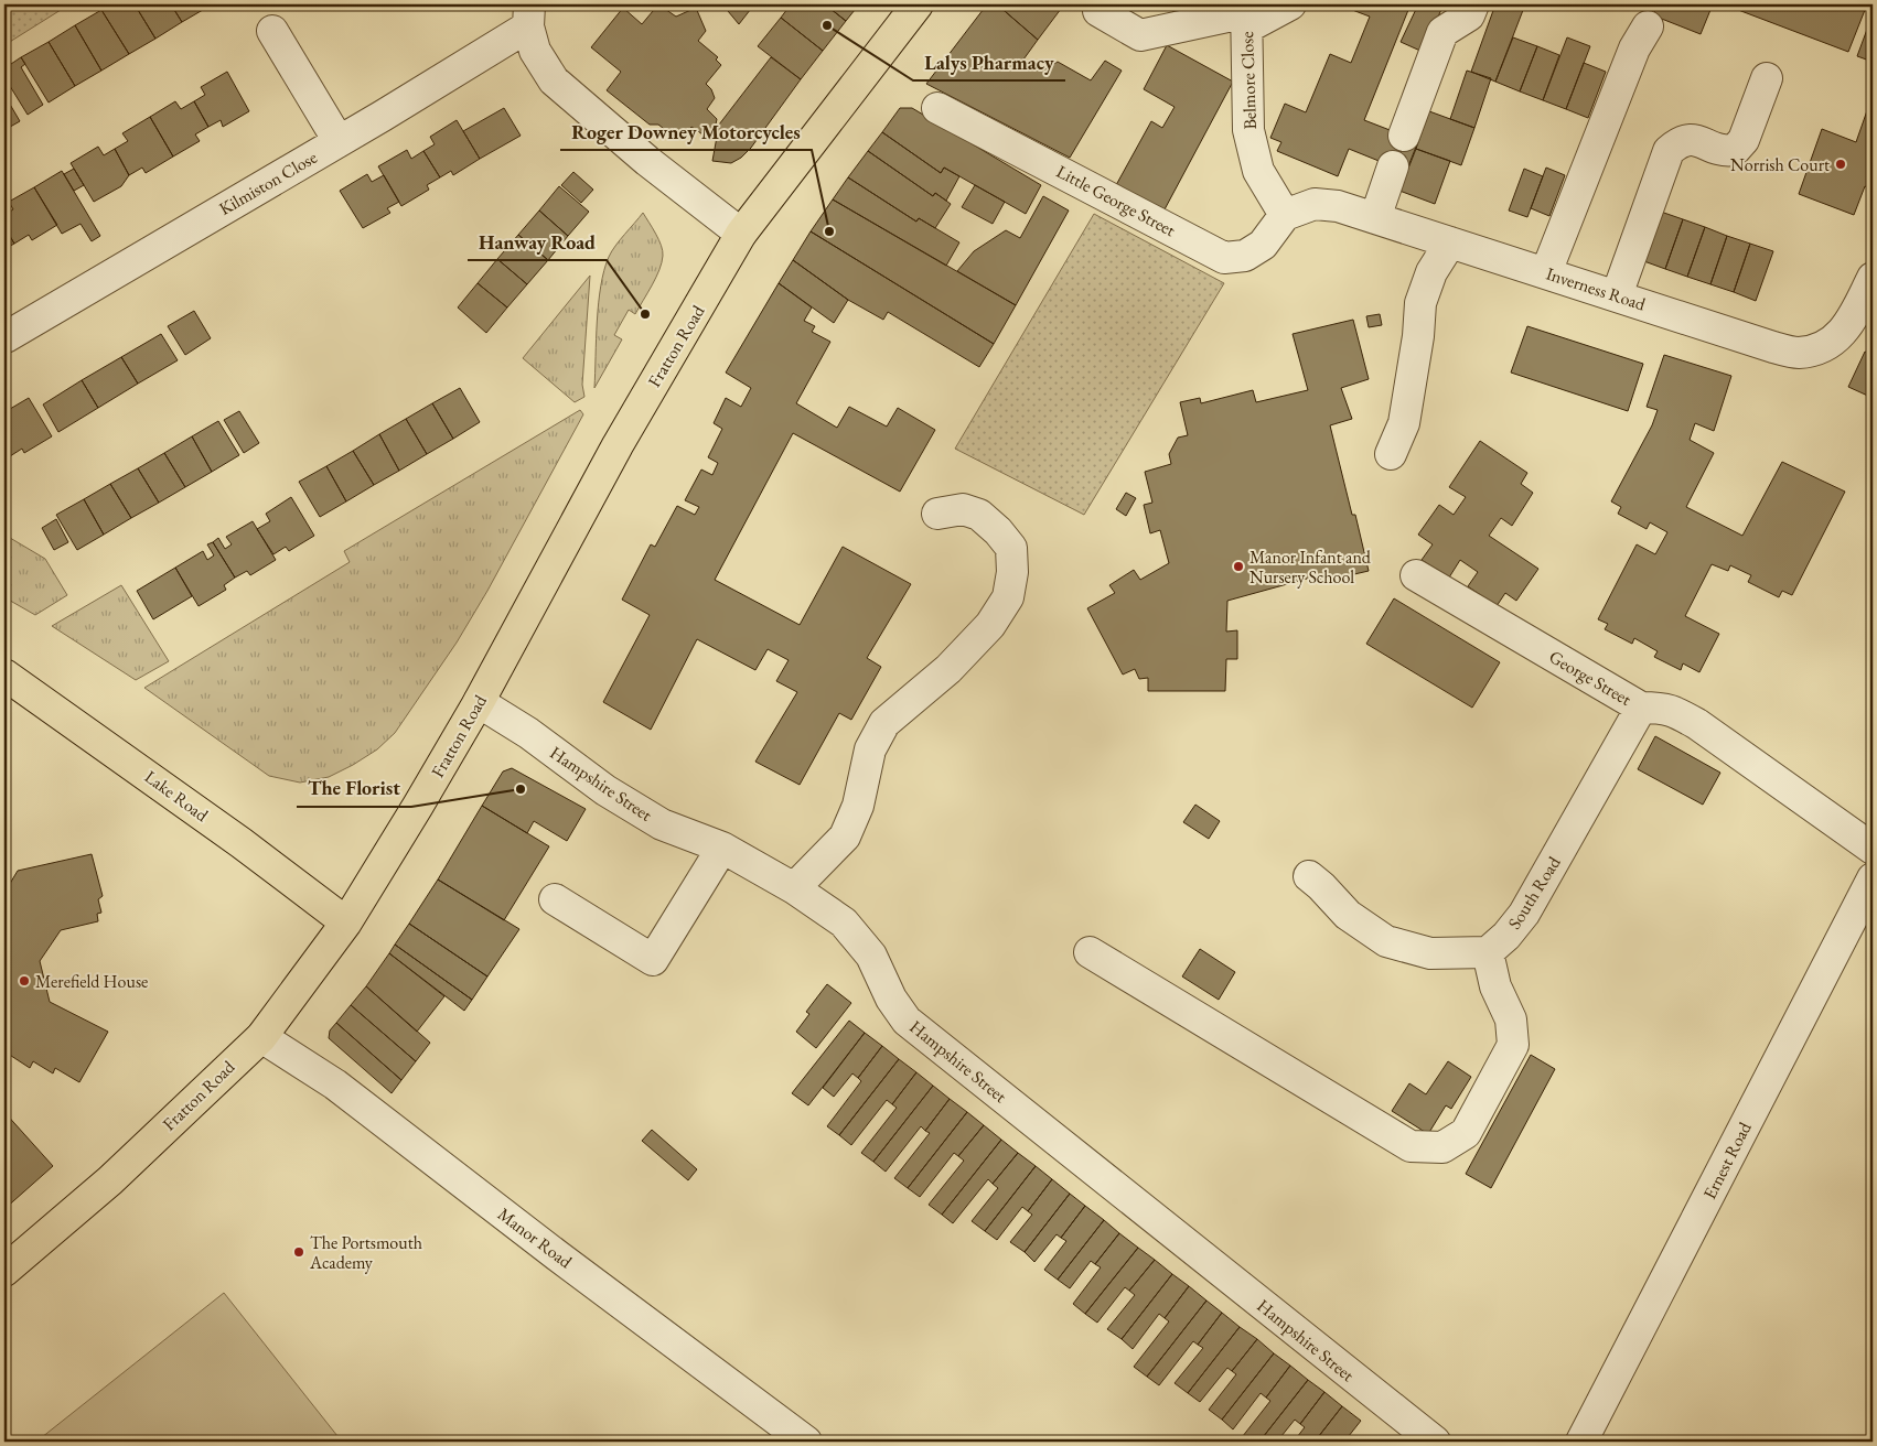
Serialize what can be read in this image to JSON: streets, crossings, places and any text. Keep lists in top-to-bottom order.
{
  "streets": {
    "main road": ["Fratton Road", "Lake Road"],
    "street": [
      "Belmore Close",
      "Kilmiston Close",
      "Little George Street",
      "Inverness Road",
      "George Street",
      "Hampshire Street",
      "South Road",
      "Ernest Road",
      "Manor Road"
    ]
  },
  "crossings": [
    ["Belmore Close", "Little George Street"],
    ["Belmore Close", "Inverness Road"],
    ["Little George Street", "Inverness Road"],
    ["Fratton Road", "Hampshire Street"],
    ["Fratton Road", "Lake Road"],
    ["Fratton Road", "Manor Road"],
    ["George Street", "South Road"]
  ],
  "places": [
    "Lalys Pharmacy",
    "Norrish Court",
    "Roger Downey Motorcycles",
    "Hanway Road",
    "Manor Infant and Nursery School",
    "The Florist",
    "Merefield House",
    "The Portsmouth Academy"
  ]
}
